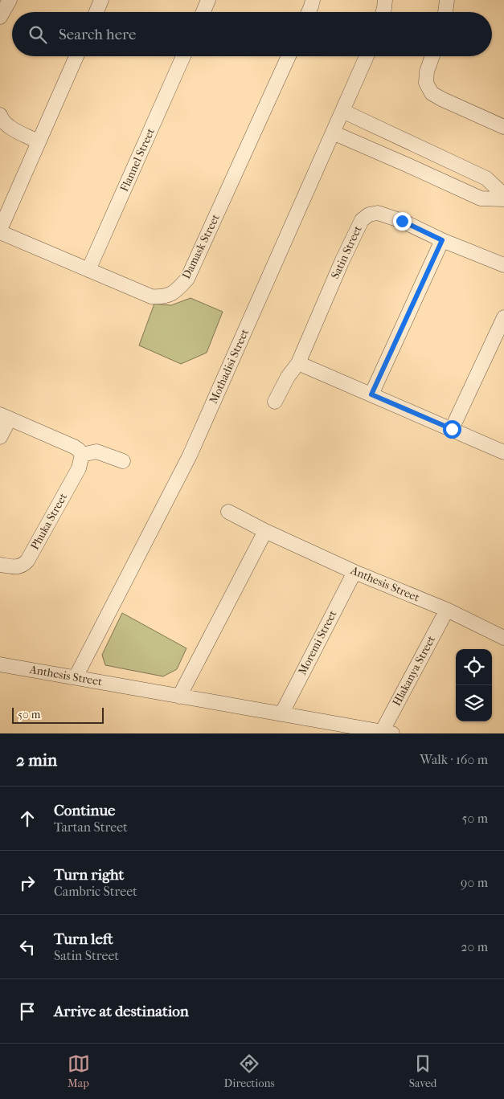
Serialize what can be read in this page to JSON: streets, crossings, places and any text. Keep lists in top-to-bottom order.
{
  "streets": {
    "street": [
      "Flannel Street",
      "Damask Street",
      "Satin Street",
      "Mothadisi Street",
      "Phuka Street",
      "Anthesis Street",
      "Moremi Street",
      "Hlakanya Street"
    ]
  },
  "crossings": [
    ["Flannel Street", "Damask Street"],
    ["Mothadisi Street", "Anthesis Street"],
    ["Anthesis Street", "Moremi Street"],
    ["Anthesis Street", "Hlakanya Street"]
  ],
  "scale_bar": "50 m",
  "page": {
    "search": "Search here",
    "scale": "50 m",
    "heading": ["2 min", "Walk · 160 m"],
    "list": [
      ["Continue", "Tartan Street", "50 m"],
      ["Turn right", "Cambric Street", "90 m"],
      ["Turn left", "Satin Street", "20 m"],
      "Arrive at destination"
    ],
    "nav": ["Map", "Directions", "Saved"]
  }
}
